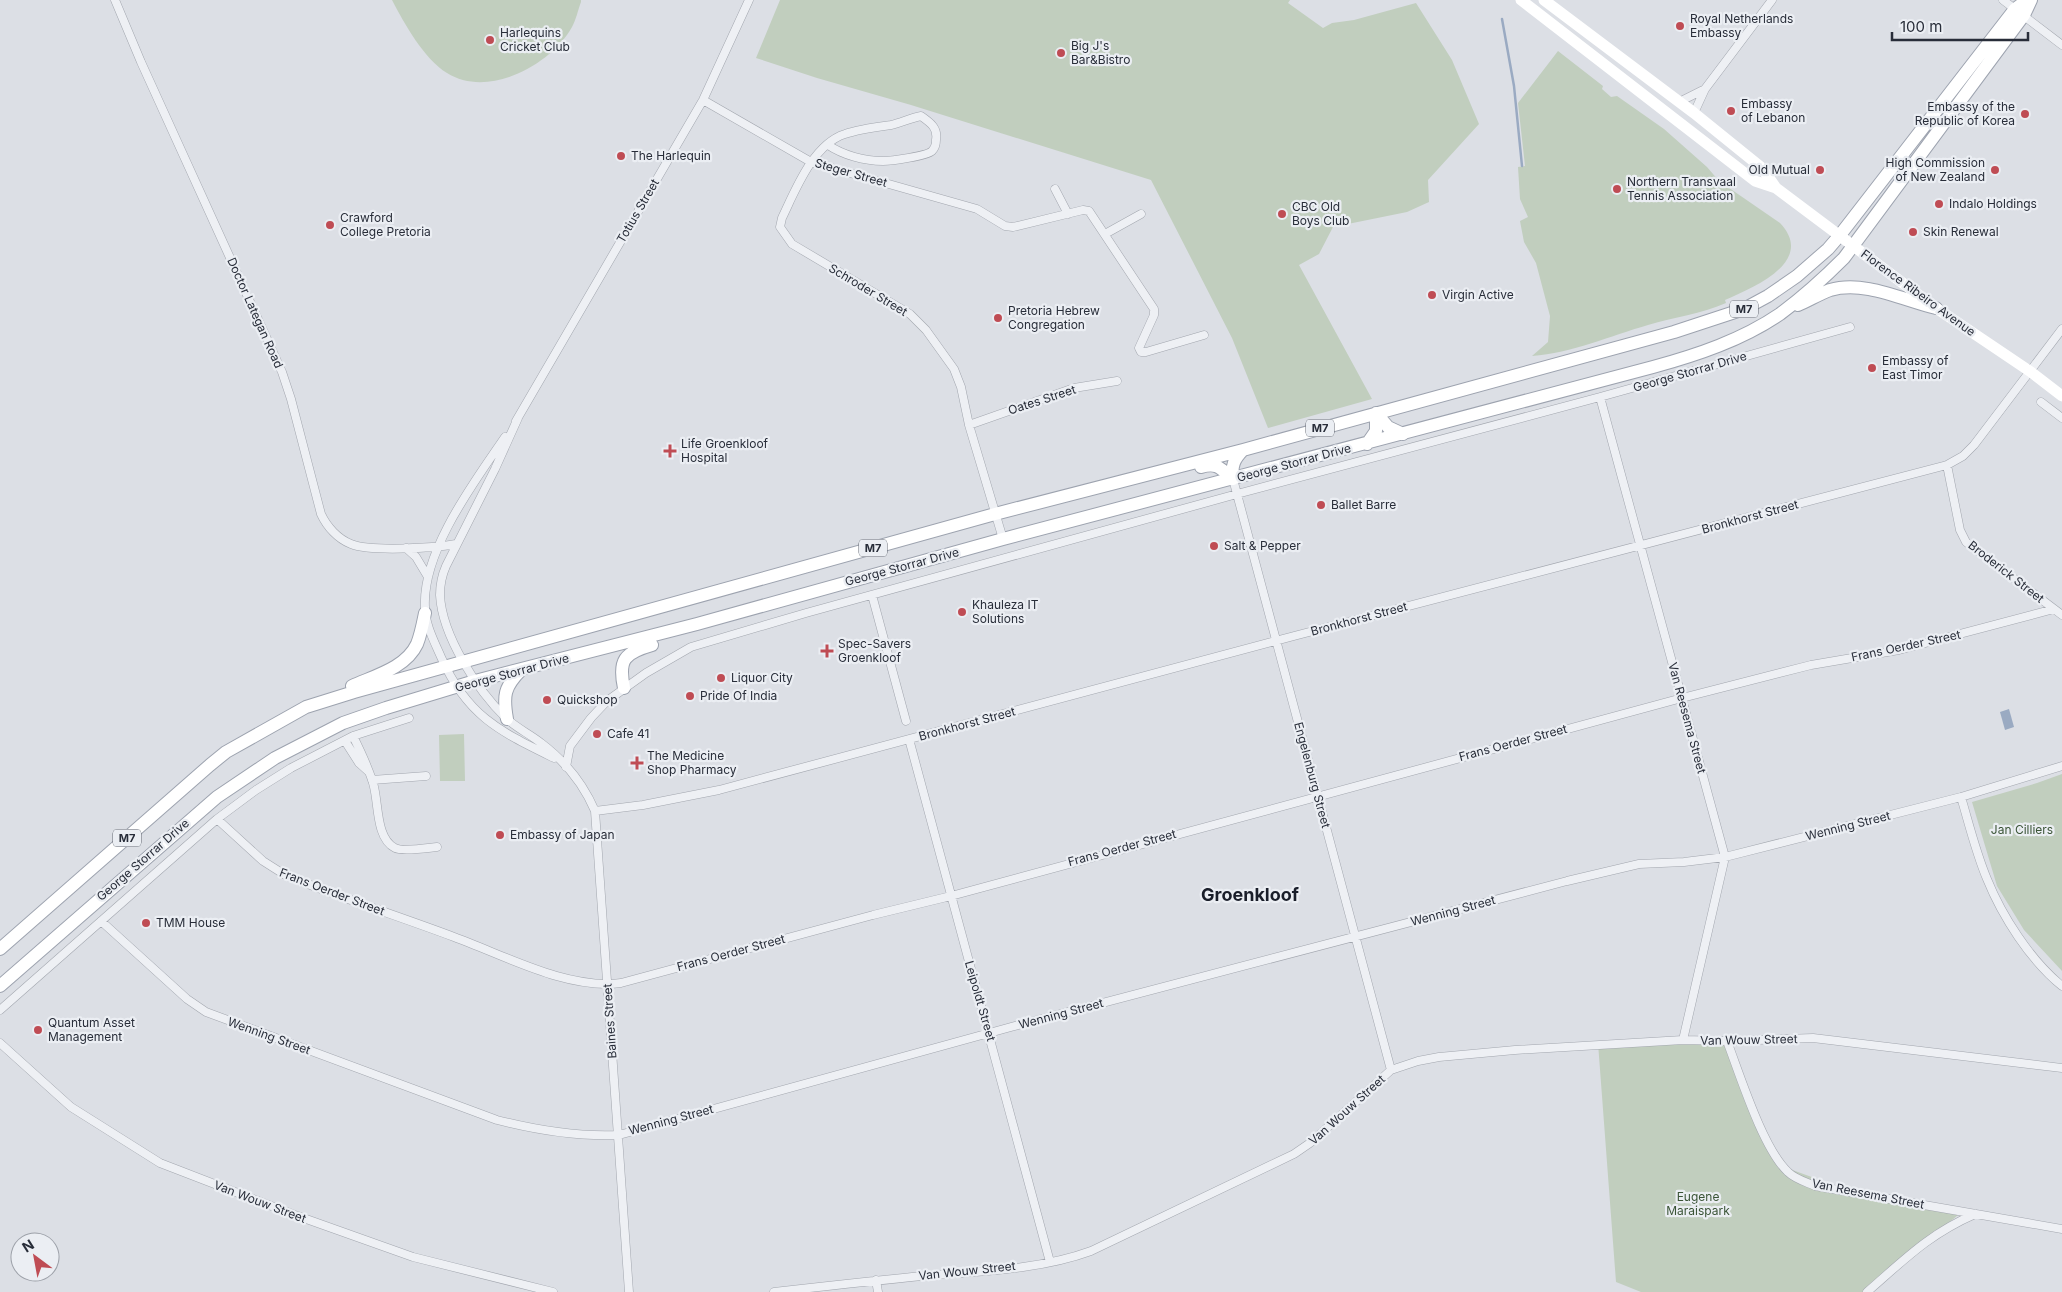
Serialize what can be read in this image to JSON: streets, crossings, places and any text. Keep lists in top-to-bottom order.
{
  "streets": {
    "main road": ["Florence Ribeiro Avenue", "M7", "George Storrar Drive"],
    "street": [
      "Steger Street",
      "Totius Street",
      "Schroder Street",
      "Doctor Lategan Road",
      "Oates Street",
      "Bronkhorst Street",
      "Broderick Street",
      "Frans Oerder Street",
      "Van Reesema Street",
      "Engelenburg Street",
      "Wenning Street",
      "Leipoldt Street",
      "Baines Street",
      "Van Wouw Street"
    ]
  },
  "crossings": [
    ["Steger Street", "Totius Street"],
    ["Steger Street", "Schroder Street"],
    ["Totius Street", "Doctor Lategan Road"],
    ["Totius Street", "George Storrar Drive"],
    ["Totius Street", "Baines Street"],
    ["Schroder Street", "George Storrar Drive"],
    ["Schroder Street", "Oates Street"],
    ["Florence Ribeiro Avenue", "M7"],
    ["Florence Ribeiro Avenue", "George Storrar Drive"],
    ["Florence Ribeiro Avenue", "Bronkhorst Street"],
    ["M7", "George Storrar Drive"],
    ["George Storrar Drive", "Frans Oerder Street"],
    ["George Storrar Drive", "Van Reesema Street"],
    ["George Storrar Drive", "Engelenburg Street"],
    ["George Storrar Drive", "Wenning Street"],
    ["George Storrar Drive", "Baines Street"],
    ["Bronkhorst Street", "Broderick Street"],
    ["Bronkhorst Street", "Van Reesema Street"],
    ["Bronkhorst Street", "Engelenburg Street"],
    ["Bronkhorst Street", "Leipoldt Street"],
    ["Bronkhorst Street", "Baines Street"],
    ["Broderick Street", "Frans Oerder Street"],
    ["Frans Oerder Street", "Van Reesema Street"],
    ["Frans Oerder Street", "Engelenburg Street"],
    ["Frans Oerder Street", "Leipoldt Street"],
    ["Frans Oerder Street", "Baines Street"],
    ["Van Reesema Street", "Wenning Street"],
    ["Van Reesema Street", "Van Wouw Street"],
    ["Engelenburg Street", "Wenning Street"],
    ["Engelenburg Street", "Van Wouw Street"],
    ["Wenning Street", "Leipoldt Street"],
    ["Wenning Street", "Baines Street"],
    ["Leipoldt Street", "Van Wouw Street"]
  ],
  "districts": ["Groenkloof"],
  "parks": ["Jan Cilliers", "Eugene Maraispark"],
  "places": {
    "other": [
      "Royal Netherlands Embassy",
      "Harlequins Cricket Club",
      "Big J's Bar&Bistro",
      "Embassy of Lebanon",
      "Embassy of the Republic of Korea",
      "The Harlequin",
      "Old Mutual",
      "High Commission of New Zealand",
      "Northern Transvaal Tennis Association",
      "Indalo Holdings",
      "CBC Old Boys Club",
      "Crawford College Pretoria",
      "Skin Renewal",
      "Virgin Active",
      "Pretoria Hebrew Congregation",
      "Embassy of East Timor",
      "Ballet Barre",
      "Salt & Pepper",
      "Khauleza IT Solutions",
      "Liquor City",
      "Pride Of India",
      "Quickshop",
      "Cafe 41",
      "Embassy of Japan",
      "TMM House",
      "Quantum Asset Management"
    ],
    "health": ["Life Groenkloof Hospital", "Spec-Savers Groenkloof", "The Medicine Shop Pharmacy"]
  },
  "scale_bar": "100 m",
  "north": "top left"
}
